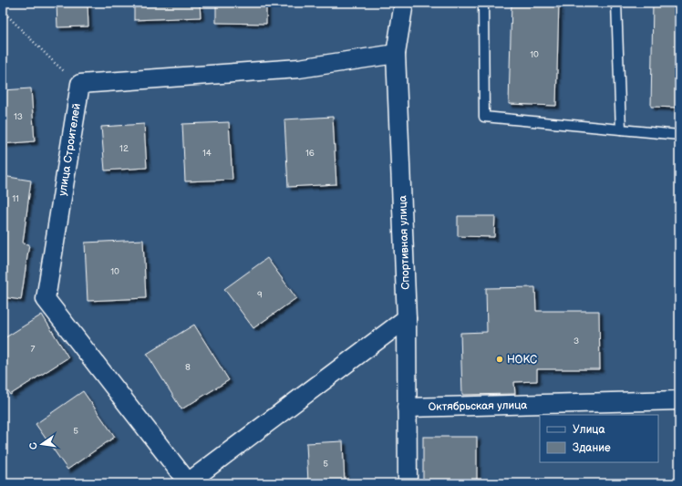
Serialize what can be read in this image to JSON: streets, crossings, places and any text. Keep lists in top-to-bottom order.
{
  "streets": {
    "street": ["улица Строителей", "Спортивная улица", "Октябрьская улица"]
  },
  "crossings": [
    ["Спортивная улица", "Октябрьская улица"]
  ],
  "places": ["НОКС"],
  "house_numbers": [
    "10",
    "13",
    "12",
    "14",
    "16",
    "11",
    "10",
    "9",
    "3",
    "7",
    "8",
    "5",
    "5"
  ],
  "legend": ["Улица", "Здание"],
  "north": "left"
}
